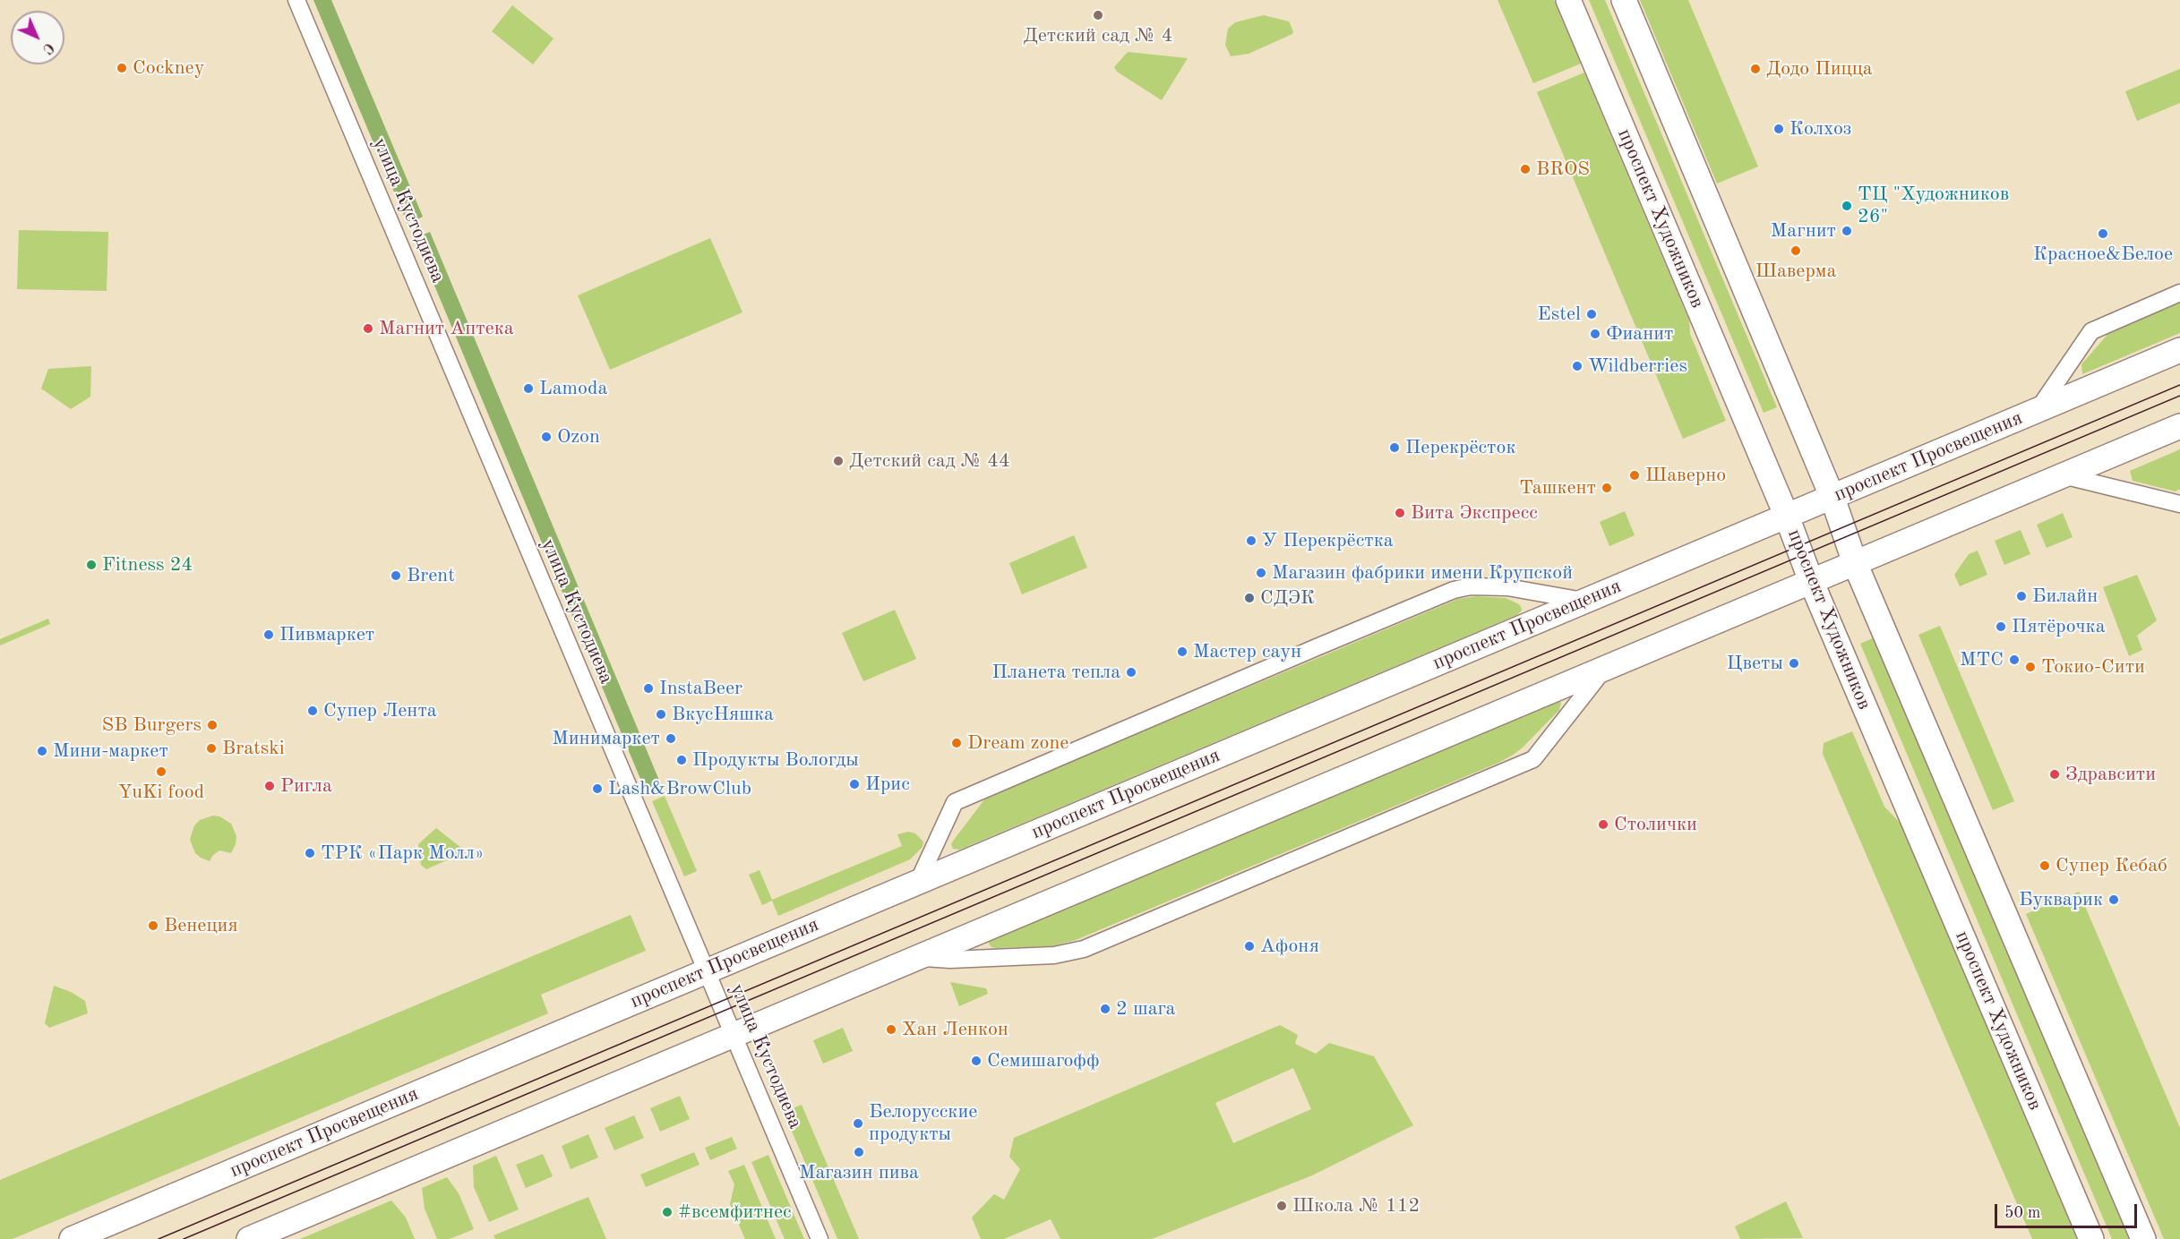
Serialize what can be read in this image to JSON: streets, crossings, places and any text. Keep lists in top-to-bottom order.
{
  "streets": {
    "main road": ["проспект Художников", "проспект Просвещения"],
    "street": ["улица Кустодиева"]
  },
  "crossings": [
    ["улица Кустодиева", "проспект Просвещения"],
    ["проспект Художников", "проспект Просвещения"]
  ],
  "places": [
    "Детский сад № 4",
    "Cockney",
    "Додо Пицца",
    "Колхоз",
    "BROS",
    "ТЦ \"Художников 26\"",
    "Магнит",
    "Красное&Белое",
    "Шаверма",
    "Estel",
    "Магнит Аптека",
    "Фианит",
    "Wildberries",
    "Lamoda",
    "Ozon",
    "Перекрёсток",
    "Детский сад № 44",
    "Шаверно",
    "Ташкент",
    "Вита Экспресс",
    "У Перекрёстка",
    "Fitness 24",
    "Магазин фабрики имени Крупской",
    "Brent",
    "Билайн",
    "СДЭК",
    "Пятёрочка",
    "Пивмаркет",
    "Мастер саун",
    "МТС",
    "Цветы",
    "Токио-Сити",
    "Планета тепла",
    "InstaBeer",
    "Супер Лента",
    "ВкусНяшка",
    "SB Burgers",
    "Минимаркет",
    "Dream zone",
    "Bratski",
    "Мини-маркет",
    "Продукты Вологды",
    "YuKi food",
    "Здравсити",
    "Ирис",
    "Ригла",
    "Lash&BrowClub",
    "Столички",
    "ТРК «Парк Молл»",
    "Супер Кебаб",
    "Букварик",
    "Венеция",
    "Афоня",
    "2 шага",
    "Хан Ленкон",
    "Семишагофф",
    "Белорусские продукты",
    "Магазин пива",
    "Школа № 112",
    "#всемфитнес"
  ],
  "scale_bar": "50 m",
  "north": "bottom right"
}
